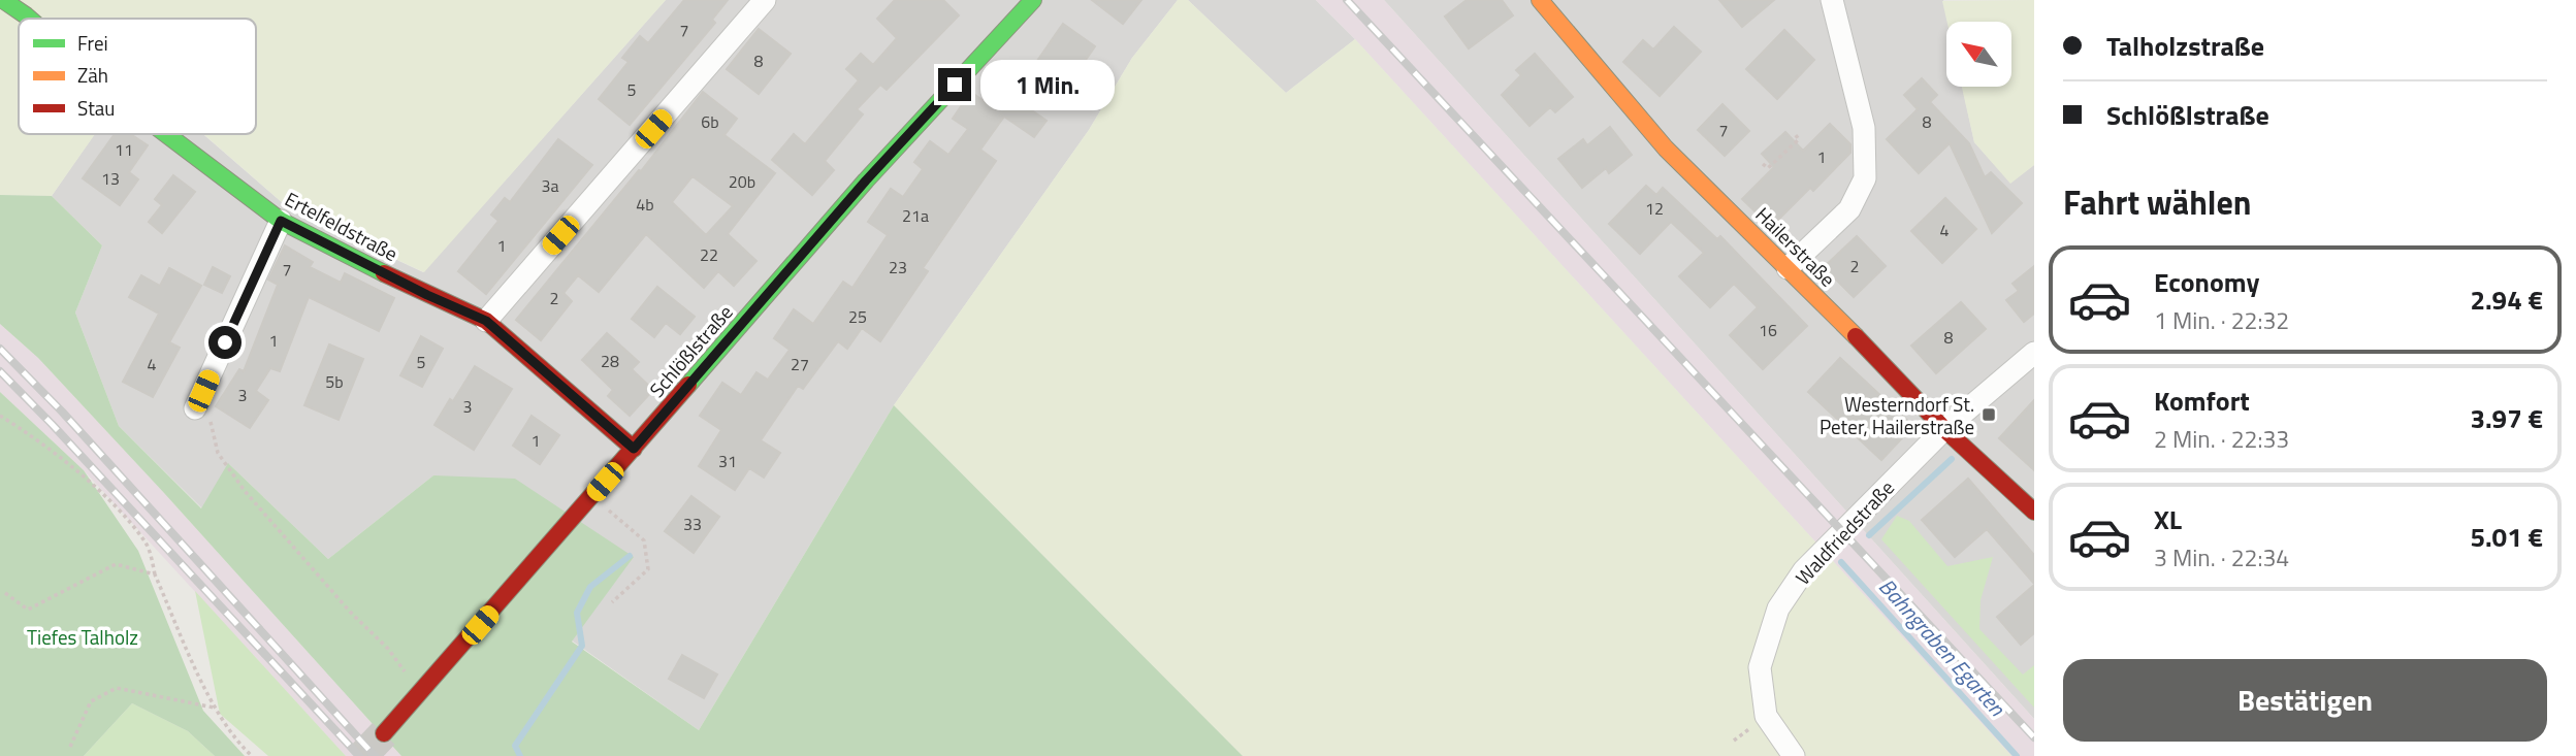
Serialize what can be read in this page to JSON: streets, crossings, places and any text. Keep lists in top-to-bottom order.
{
  "streets": {
    "street": [
      "Ertelfeldstraße",
      "Hailerstraße",
      "Schlößlstraße",
      "Waldfriedstraße"
    ]
  },
  "crossings": [
    ["Ertelfeldstraße", "Schlößlstraße"],
    ["Hailerstraße", "Waldfriedstraße"]
  ],
  "water": ["Bahngraben Egarten"],
  "parks": ["Tiefes Talholz"],
  "places": {
    "transit": ["Westerndorf St. Peter, Hailerstraße"]
  },
  "house_numbers": [
    "7",
    "8",
    "5",
    "6b",
    "8",
    "7",
    "11",
    "1",
    "13",
    "20b",
    "3a",
    "4b",
    "12",
    "21a",
    "4",
    "1",
    "22",
    "2",
    "23",
    "7",
    "2",
    "25",
    "16",
    "8",
    "1",
    "28",
    "5",
    "4",
    "27",
    "5b",
    "3",
    "3",
    "1",
    "31",
    "33"
  ],
  "legend": ["Frei", "Zäh", "Stau"],
  "north": "top left",
  "page": {
    "banner": ["Talholzstraße", "Schlößlstraße"],
    "bubble": "1 Min.",
    "heading": "Fahrt wählen",
    "list": [
      {
        "name": "Economy",
        "note": "1 Min. · 22:32",
        "value": "2.94 €"
      },
      {
        "name": "Komfort",
        "note": "2 Min. · 22:33",
        "value": "3.97 €"
      },
      {
        "name": "XL",
        "note": "3 Min. · 22:34",
        "value": "5.01 €"
      }
    ],
    "buttons": "Bestätigen"
  }
}
